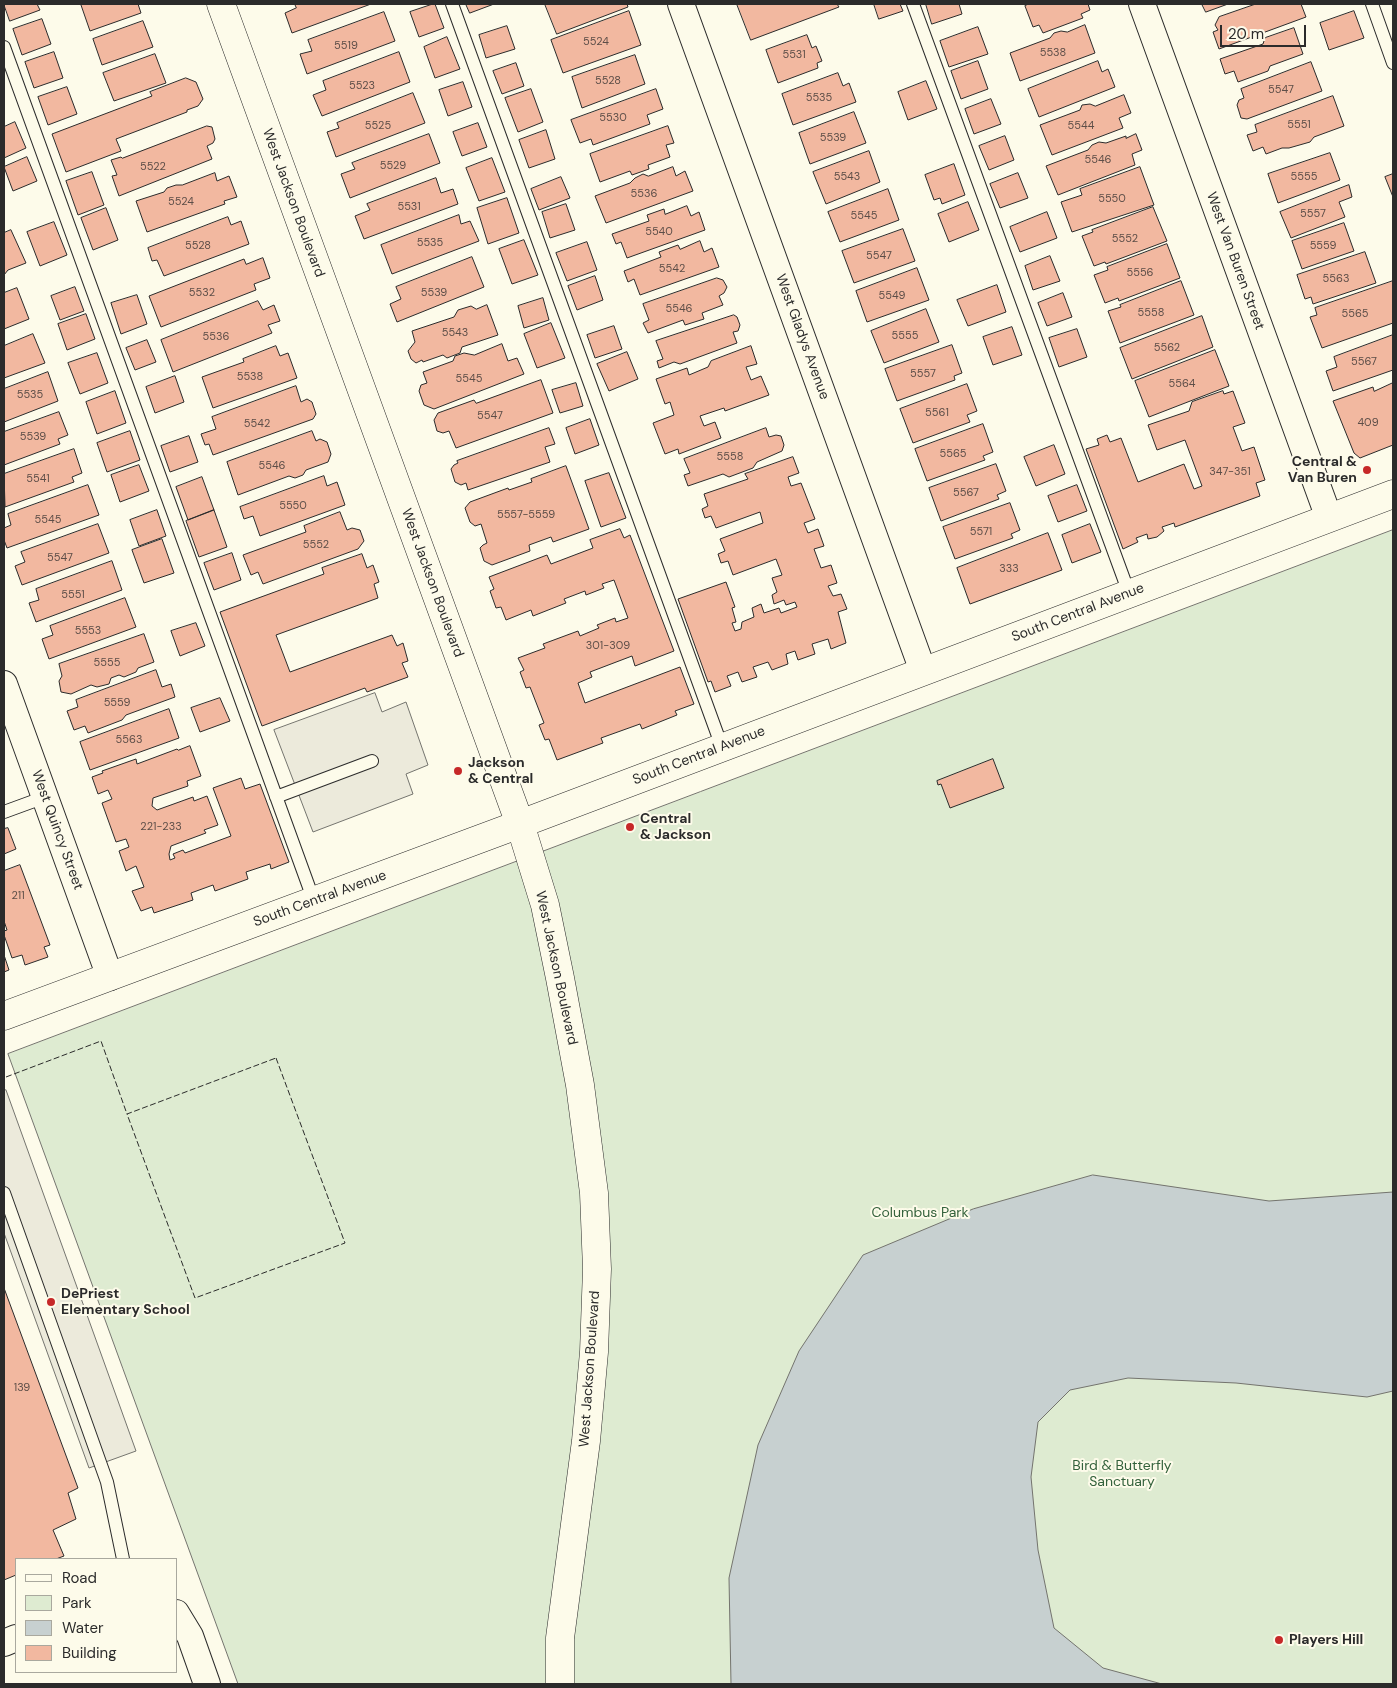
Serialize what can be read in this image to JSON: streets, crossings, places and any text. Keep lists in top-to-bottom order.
{
  "streets": {
    "street": [
      "West Jackson Boulevard",
      "West Van Buren Street",
      "West Gladys Avenue",
      "South Central Avenue",
      "West Quincy Street"
    ]
  },
  "crossings": [
    ["West Jackson Boulevard", "South Central Avenue"],
    ["West Van Buren Street", "South Central Avenue"],
    ["West Gladys Avenue", "South Central Avenue"],
    ["South Central Avenue", "West Quincy Street"]
  ],
  "parks": ["Columbus Park", "Bird & Butterfly Sanctuary"],
  "places": [
    "Central & Van Buren",
    "Jackson & Central",
    "Central & Jackson",
    "DePriest Elementary School",
    "Players Hill"
  ],
  "house_numbers": [
    "5524",
    "5519",
    "5538",
    "5531",
    "5528",
    "5523",
    "5547",
    "5535",
    "5530",
    "5551",
    "5525",
    "5544",
    "5539",
    "5546",
    "5529",
    "5522",
    "5543",
    "5555",
    "5536",
    "5550",
    "5524",
    "5531",
    "5557",
    "5545",
    "5540",
    "5552",
    "5535",
    "5528",
    "5559",
    "5547",
    "5542",
    "5556",
    "5563",
    "5532",
    "5539",
    "5549",
    "5546",
    "5558",
    "5565",
    "5543",
    "5555",
    "5536",
    "5562",
    "5567",
    "5557",
    "5538",
    "5545",
    "5564",
    "5535",
    "5561",
    "5547",
    "409",
    "5542",
    "5539",
    "5565",
    "5558",
    "5546",
    "347-351",
    "5541",
    "5567",
    "5550",
    "5557-5559",
    "5545",
    "5571",
    "5552",
    "5547",
    "333",
    "5551",
    "5553",
    "301-309",
    "5555",
    "5559",
    "5563",
    "221-233",
    "211",
    "139"
  ],
  "legend": [
    "Road",
    "Park",
    "Water",
    "Building"
  ],
  "scale_bar": "20 m"
}
